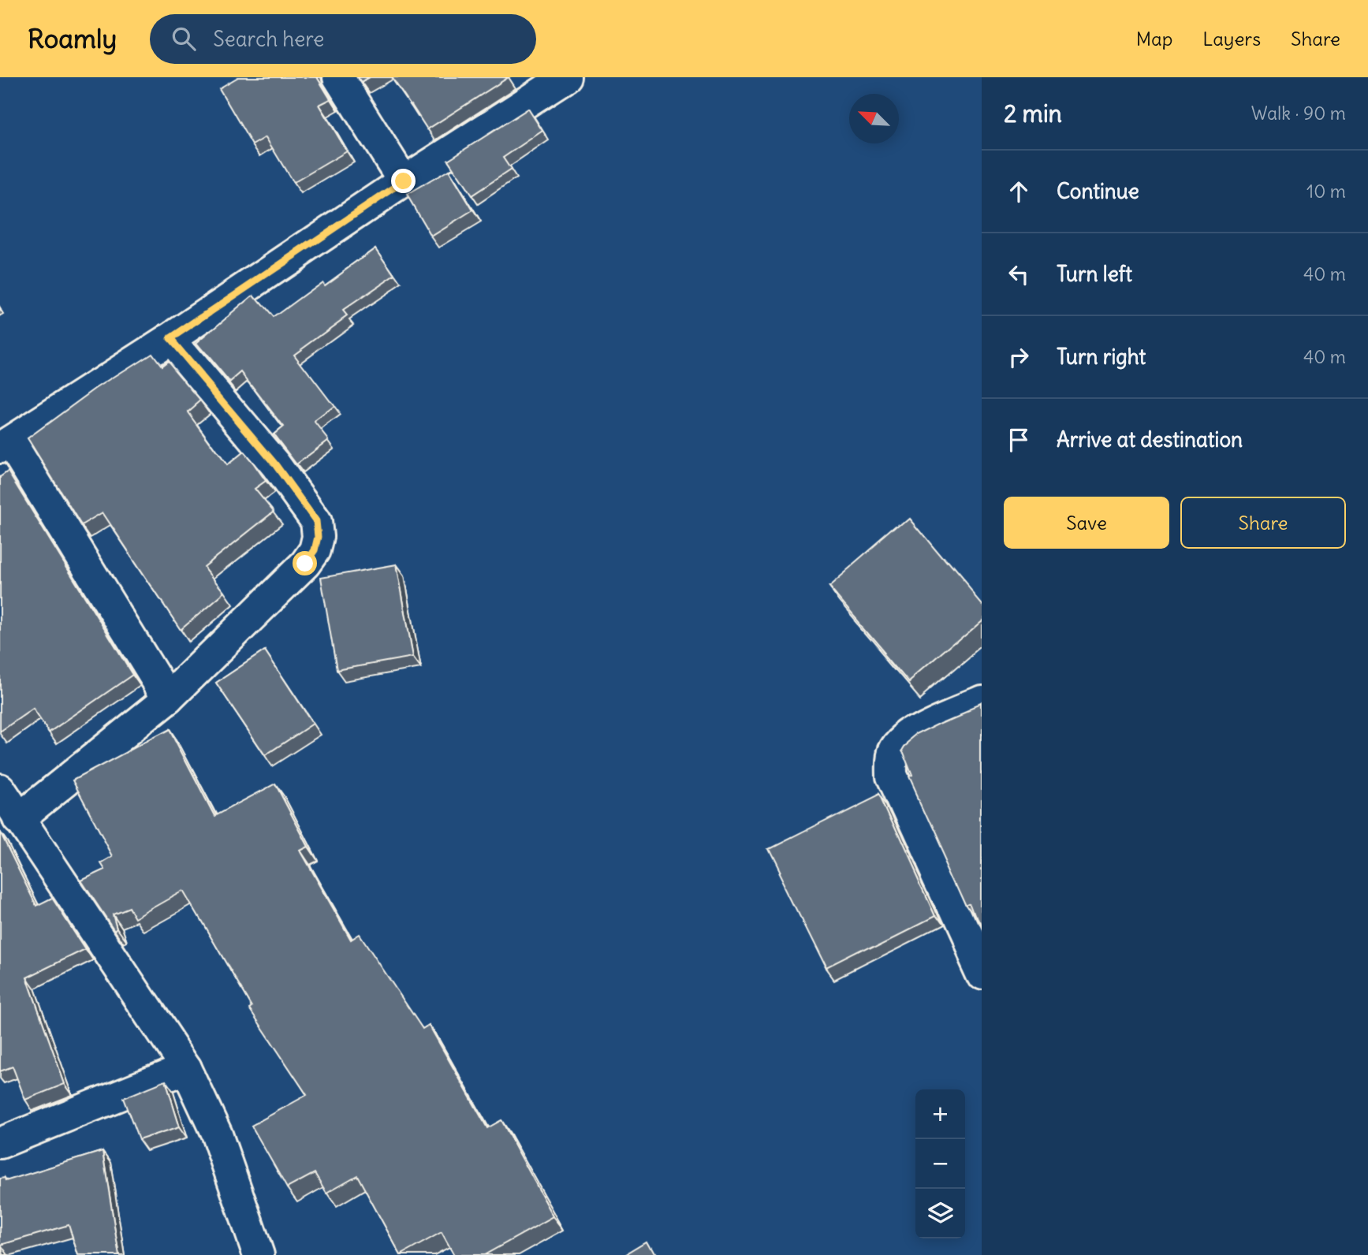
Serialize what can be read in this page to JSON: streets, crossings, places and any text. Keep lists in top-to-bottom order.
{
  "north": "top left",
  "page": {
    "header": "Roamly",
    "search": "Search here",
    "nav": ["Map", "Layers", "Share"],
    "heading": ["2 min", "Walk · 90 m"],
    "list": [
      ["Continue", "10 m"],
      ["Turn left", "40 m"],
      ["Turn right", "40 m"],
      "Arrive at destination"
    ],
    "buttons": ["Save", "Share"],
    "map_buttons": ["+", "−"]
  }
}
